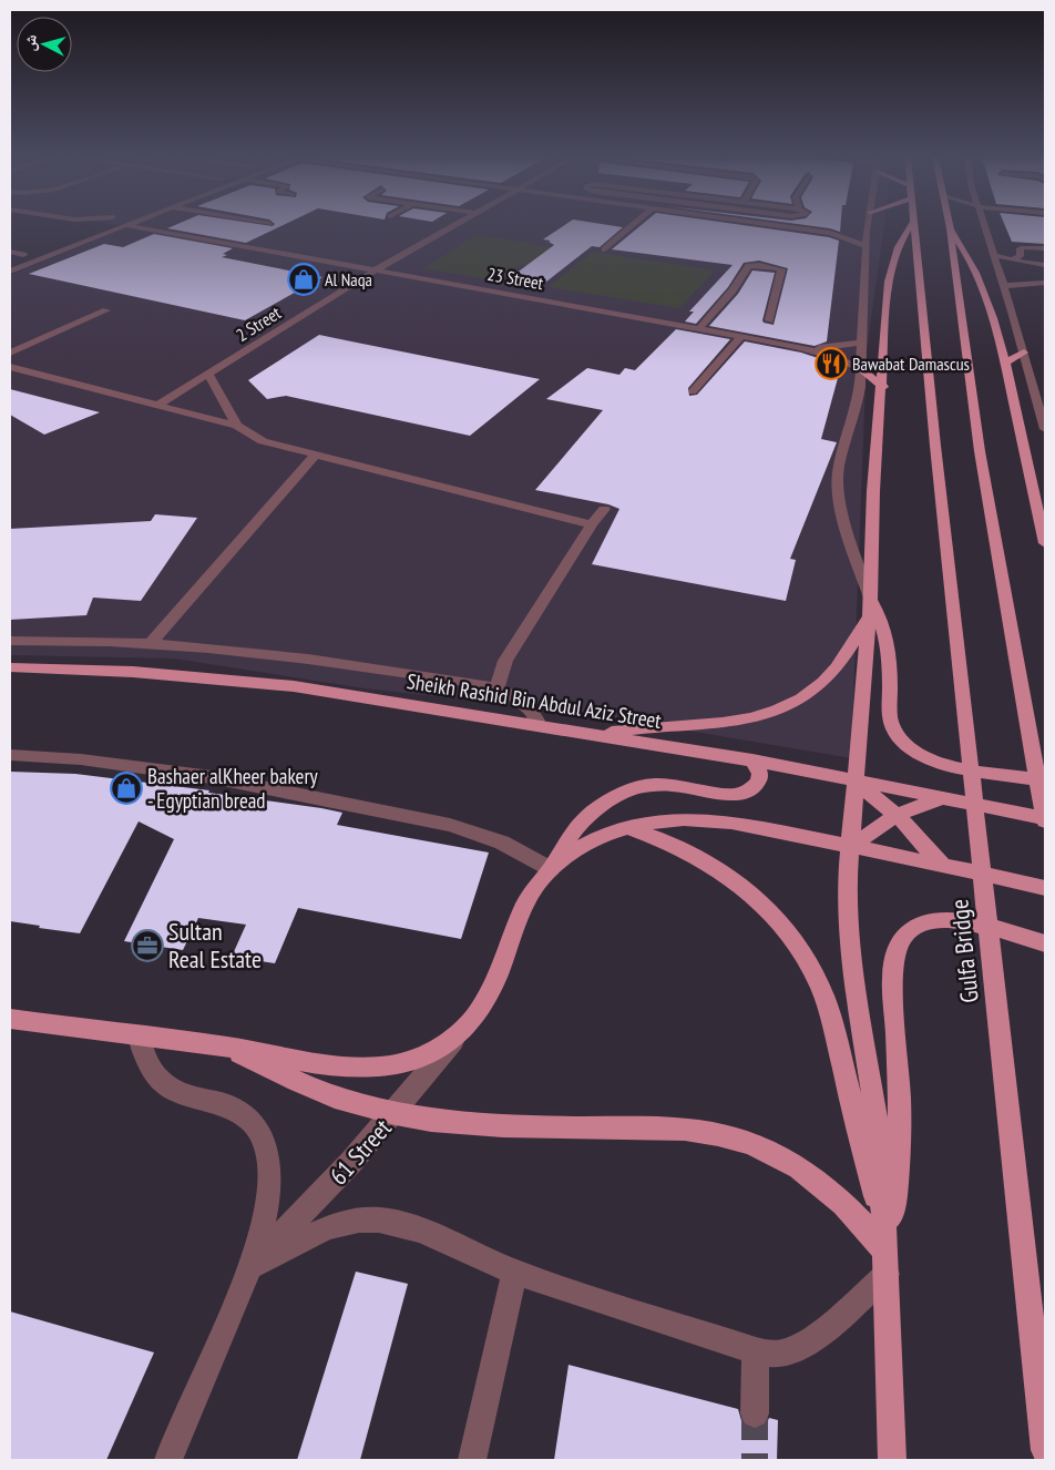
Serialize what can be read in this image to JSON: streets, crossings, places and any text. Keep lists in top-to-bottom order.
{
  "streets": {
    "main road": ["Sheikh Rashid Bin Abdul Aziz Street", "Gulfa Bridge"],
    "street": ["23 Street", "2 Street", "61 Street"]
  },
  "crossings": [
    ["23 Street", "2 Street"]
  ],
  "places": {
    "shop": ["Al Naqa", "Bashaer alKheer bakery - Egyptian bread"],
    "restaurant": ["Bawabat Damascus"],
    "office": ["Sultan Real Estate"]
  },
  "north": "left"
}
